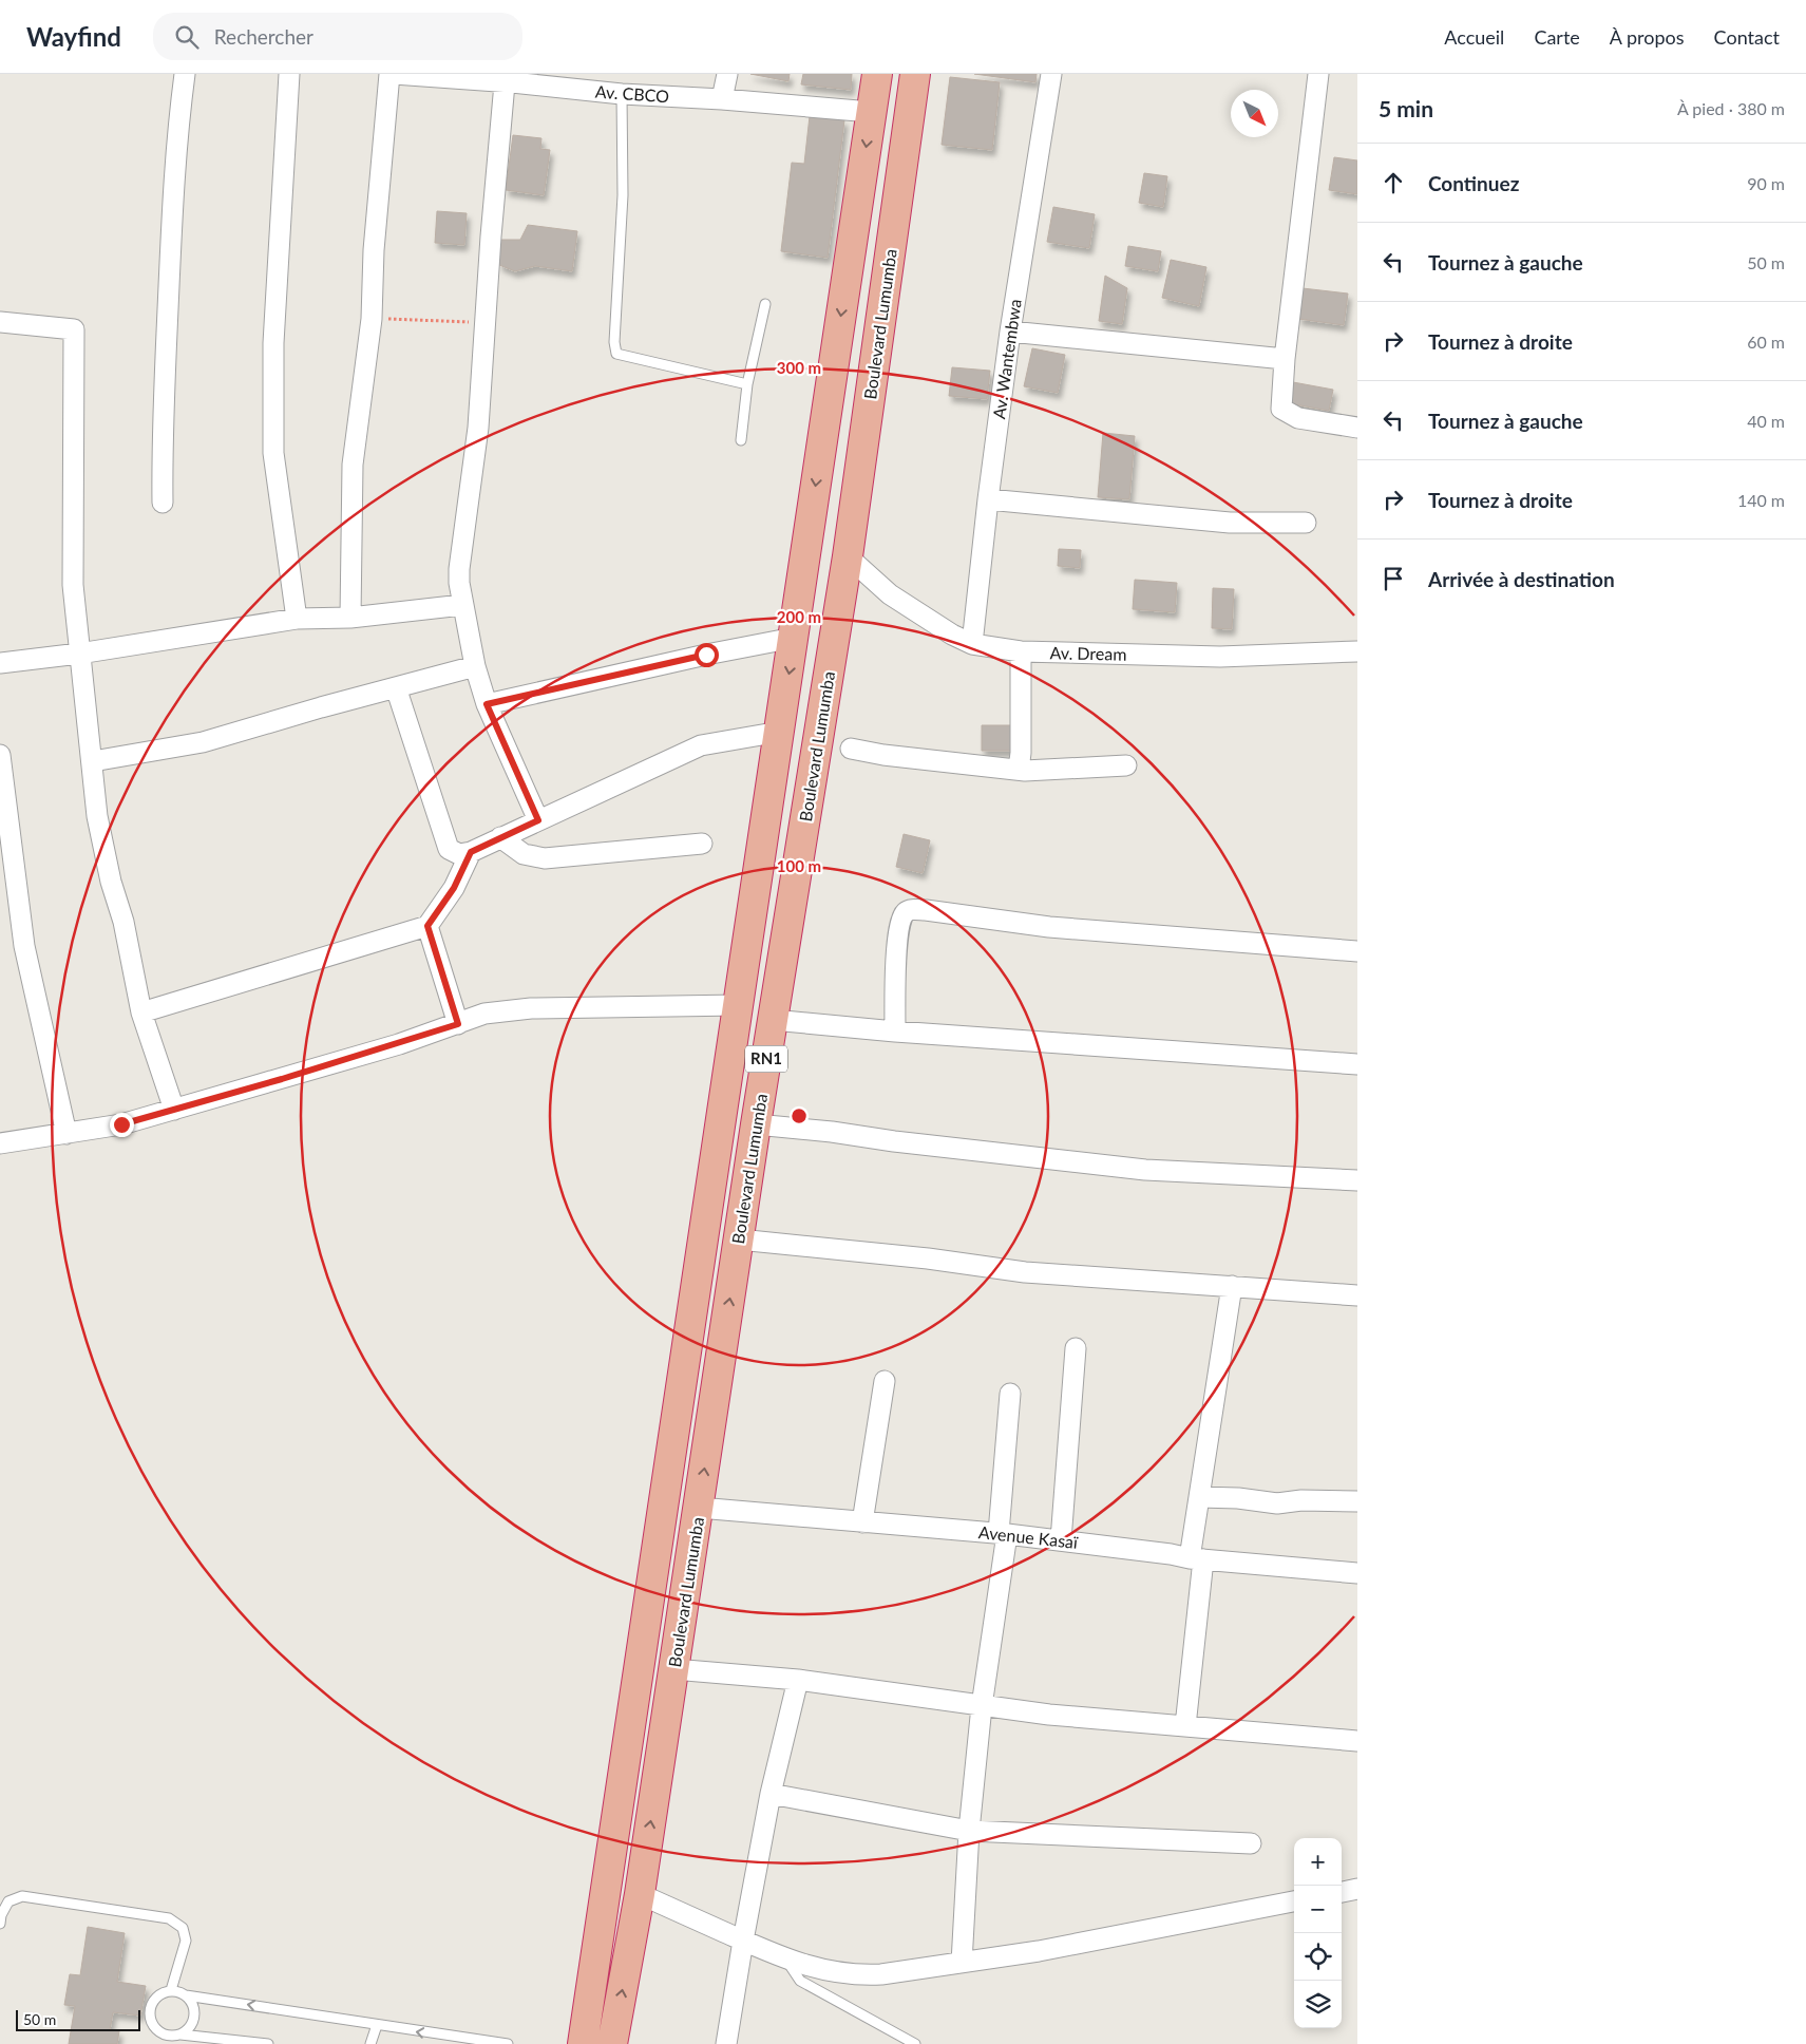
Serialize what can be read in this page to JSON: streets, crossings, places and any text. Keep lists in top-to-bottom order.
{
  "streets": {
    "highway": ["Boulevard Lumumba", "RN1"],
    "street": [
      "Av. CBCO",
      "Av. Wantembwa",
      "Av. Dream",
      "Avenue Kasaï"
    ]
  },
  "crossings": [
    ["Av. CBCO", "Boulevard Lumumba"],
    ["Boulevard Lumumba", "Av. Dream"],
    ["Boulevard Lumumba", "Avenue Kasaï"],
    ["Av. Wantembwa", "Av. Dream"]
  ],
  "scale_bar": "50 m",
  "north": "bottom right",
  "page": {
    "header": "Wayfind",
    "search": "Rechercher",
    "nav": [
      "Accueil",
      "Carte",
      "À propos",
      "Contact"
    ],
    "heading": ["5 min", "À pied · 380 m"],
    "list": [
      ["Continuez", "90 m"],
      ["Tournez à gauche", "50 m"],
      ["Tournez à droite", "60 m"],
      ["Tournez à gauche", "40 m"],
      ["Tournez à droite", "140 m"],
      "Arrivée à destination"
    ],
    "map_buttons": ["+", "−"],
    "scale": "50 m"
  },
  "rings": ["300 m", "200 m", "100 m"]
}
